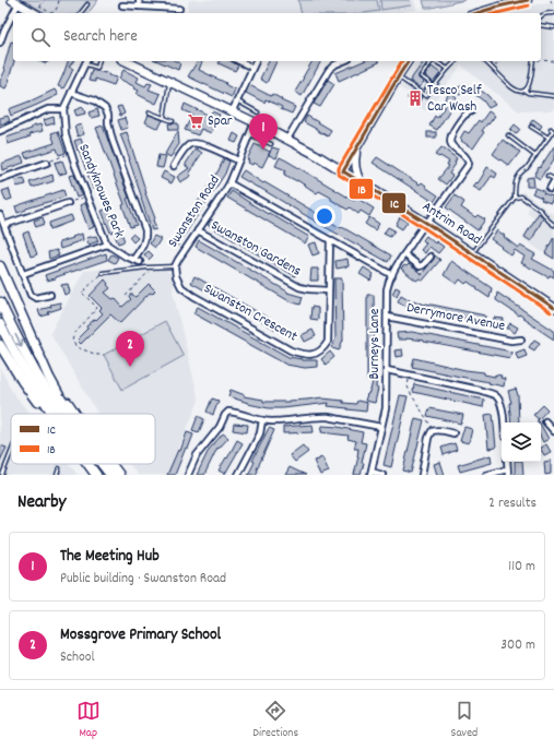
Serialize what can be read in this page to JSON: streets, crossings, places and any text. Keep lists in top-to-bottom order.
{
  "streets": {
    "main road": ["Antrim Road"],
    "street": [
      "Sandyknowes Park",
      "Swanston Road",
      "Swanston Gardens",
      "Swanston Crescent",
      "Derrymore Avenue",
      "Burneys Lane"
    ]
  },
  "crossings": [
    ["Swanston Road", "Antrim Road"],
    ["Swanston Road", "Swanston Gardens"],
    ["Swanston Road", "Swanston Crescent"],
    ["Antrim Road", "Burneys Lane"],
    ["Swanston Gardens", "Swanston Crescent"],
    ["Derrymore Avenue", "Burneys Lane"]
  ],
  "places": {
    "building": ["Tesco Self Car Wash"],
    "supermarket": ["Spar"]
  },
  "lines": ["transit line 1C", "transit line 1B"],
  "legend": ["1C", "1B"],
  "page": {
    "search": "Search here",
    "pins": ["1", "2"],
    "heading": ["Nearby", "2 results"],
    "list": [
      {
        "mark": "1",
        "name": "The Meeting Hub",
        "note": "Public building · Swanston Road",
        "value": "110 m"
      },
      {
        "mark": "2",
        "name": "Mossgrove Primary School",
        "note": "School",
        "value": "300 m"
      }
    ],
    "nav": ["Map", "Directions", "Saved"]
  }
}
